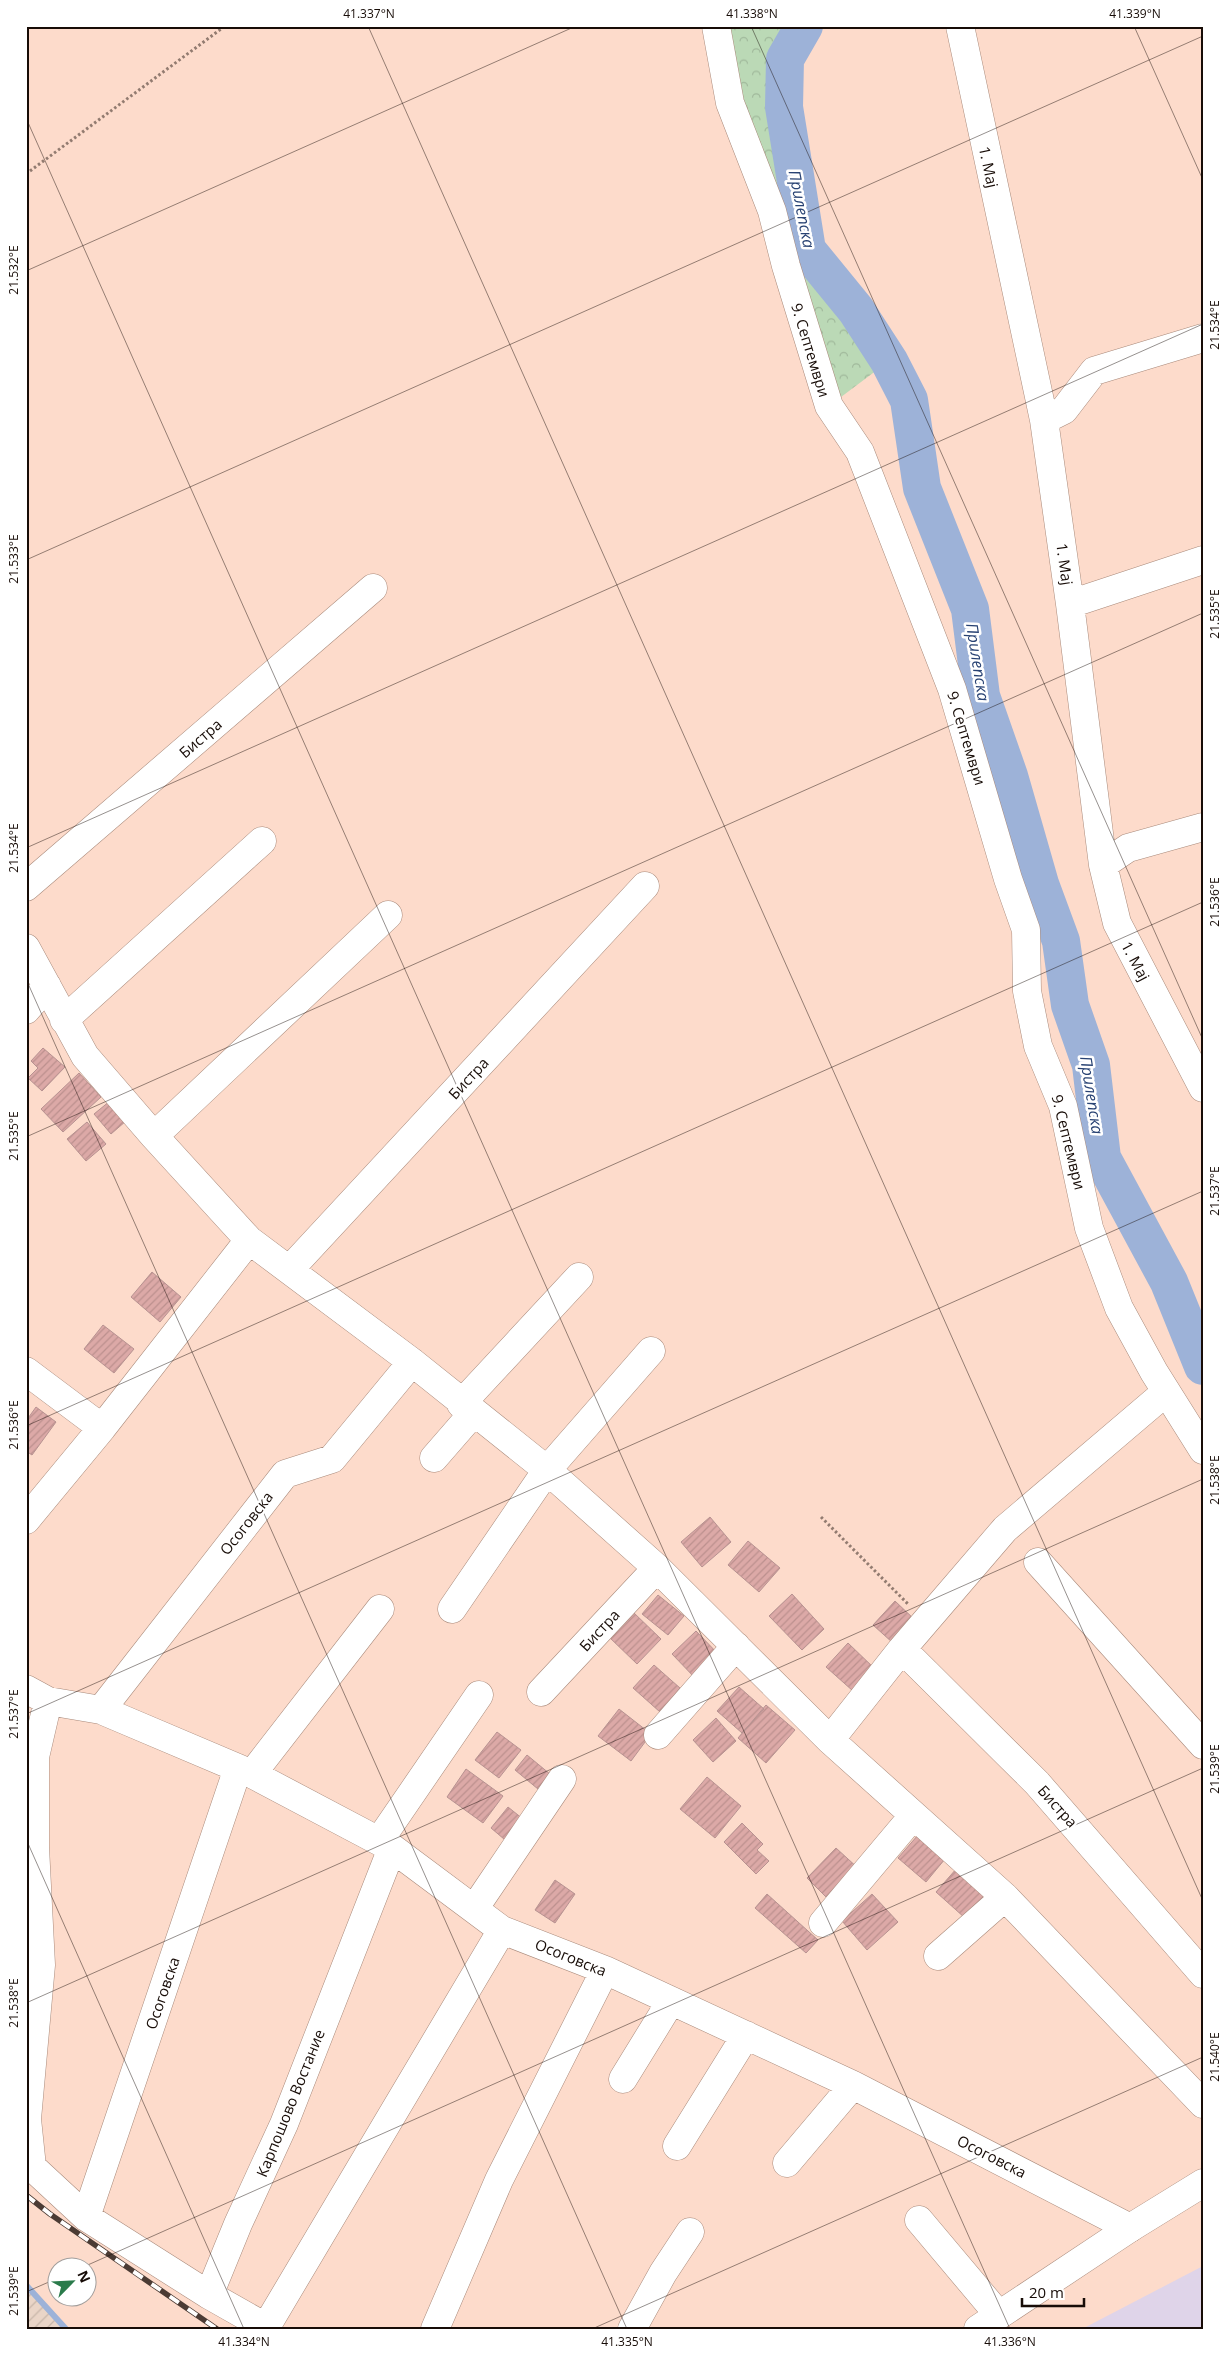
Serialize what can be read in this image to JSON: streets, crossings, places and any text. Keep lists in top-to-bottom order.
{
  "streets": {
    "street": [
      "1. Мај",
      "9. Септември",
      "Бистра",
      "Осоговска",
      "Карпошово Востание"
    ]
  },
  "crossings": [
    ["Осоговска", "Карпошово Востание"]
  ],
  "water": ["Прилепска"],
  "scale_bar": "20 m",
  "north": "top right",
  "coordinates": [
    "41.337°N",
    "41.338°N",
    "41.339°N",
    "21.532°E",
    "21.534°E",
    "21.533°E",
    "21.535°E",
    "21.536°E",
    "21.537°E",
    "21.538°E",
    "21.539°E",
    "21.540°E",
    "41.334°N",
    "41.335°N",
    "41.336°N"
  ]
}
